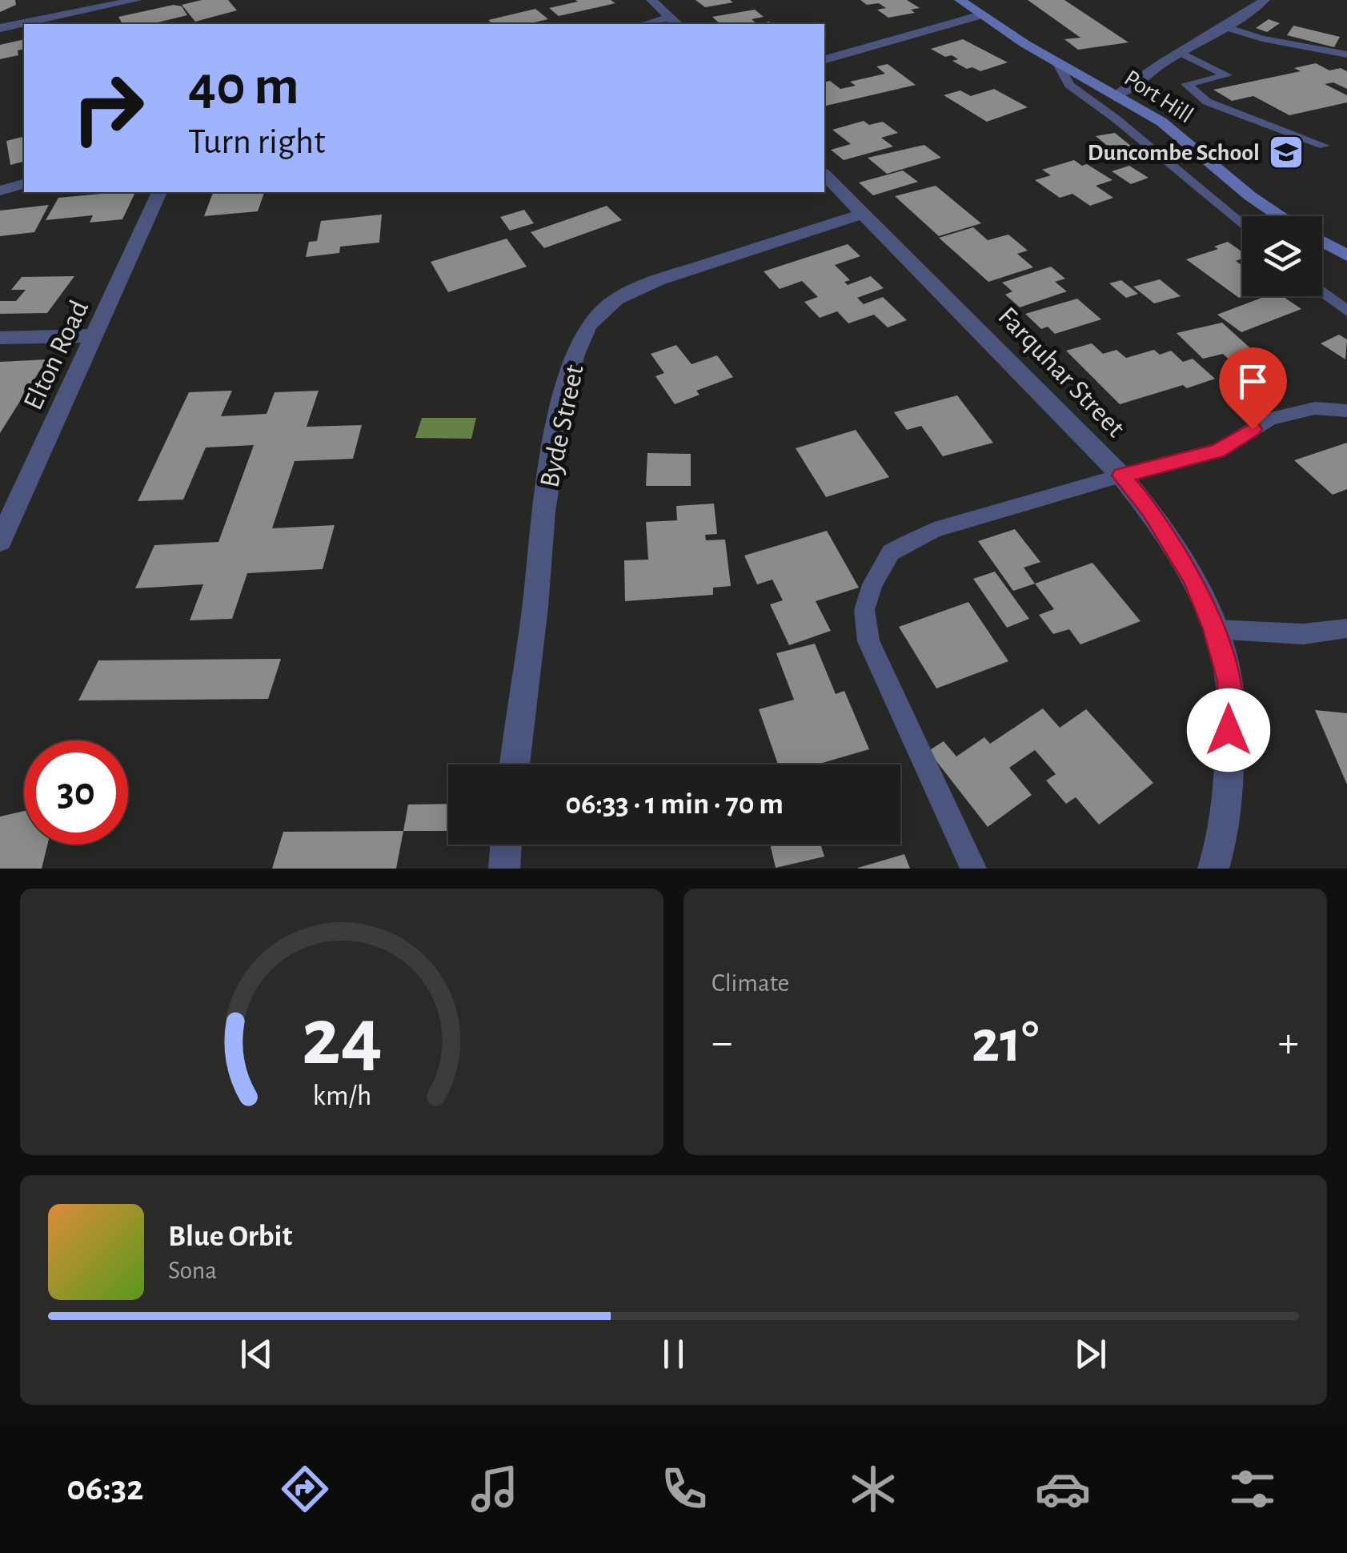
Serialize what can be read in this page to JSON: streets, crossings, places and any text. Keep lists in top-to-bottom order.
{
  "streets": {
    "main road": ["Port Hill"],
    "street": ["Elton Road", "Farquhar Street", "Byde Street"]
  },
  "crossings": [
    ["Farquhar Street", "Byde Street"]
  ],
  "places": {
    "school or university": ["Duncombe School"]
  },
  "page": {
    "turn": ["40 m", "Turn right"],
    "limit": "30",
    "trip": "06:33 · 1 min · 70 m",
    "tile": "Climate",
    "heat": ["−", "21°", "+"],
    "song": ["Blue Orbit", "Sona"],
    "tabs": "06:32",
    "gauge": ["24", "km/h"]
  }
}
